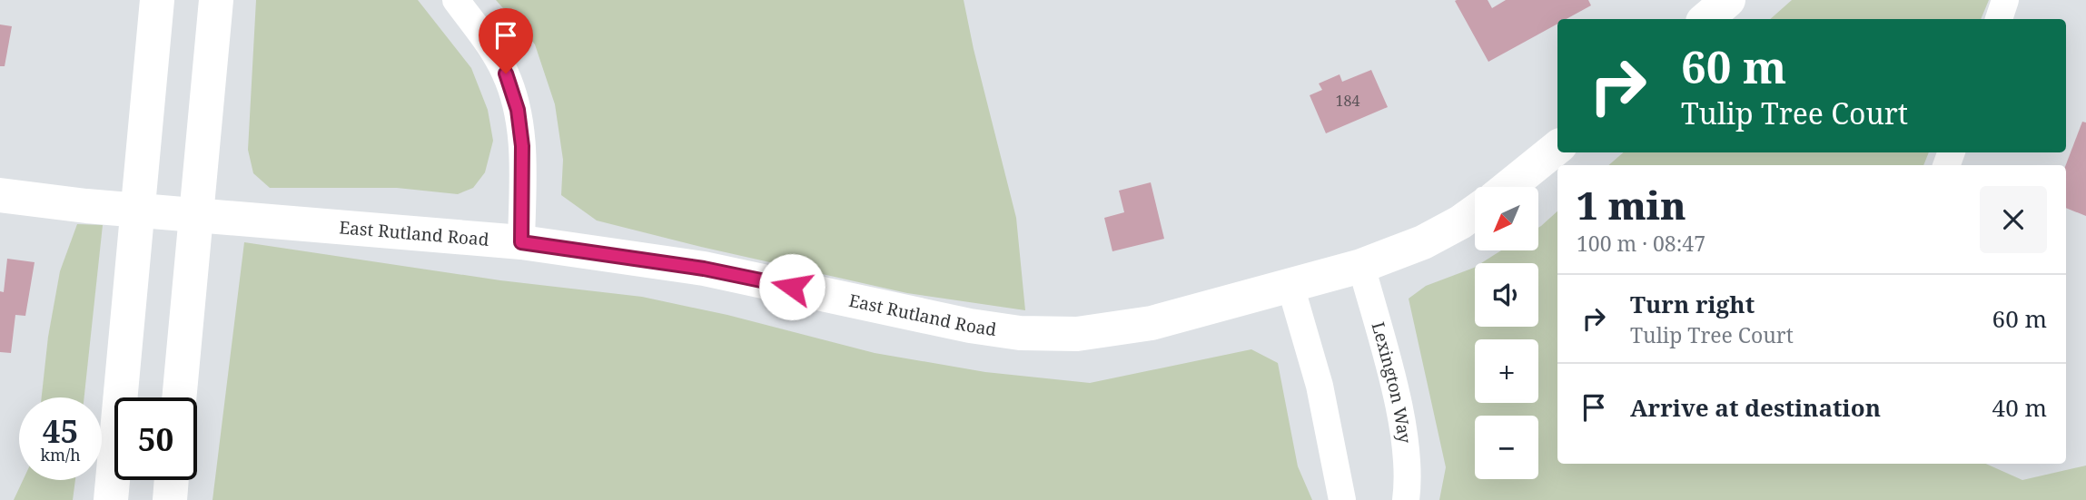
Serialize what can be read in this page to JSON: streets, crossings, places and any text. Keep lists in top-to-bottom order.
{
  "streets": {
    "main road": ["East Rutland Road"],
    "street": ["Lexington Way"]
  },
  "crossings": [
    ["East Rutland Road", "Lexington Way"]
  ],
  "house_numbers": ["184"],
  "north": "bottom left",
  "page": {
    "turn": ["60 m", "Tulip Tree Court"],
    "heading": ["1 min", "100 m · 08:47"],
    "map_buttons": ["+", "−"],
    "list": [
      {
        "name": "Turn right",
        "note": "Tulip Tree Court",
        "value": "60 m"
      },
      {
        "name": "Arrive at destination",
        "value": "40 m"
      }
    ],
    "speed": "45 km/h",
    "limit": "50"
  }
}
